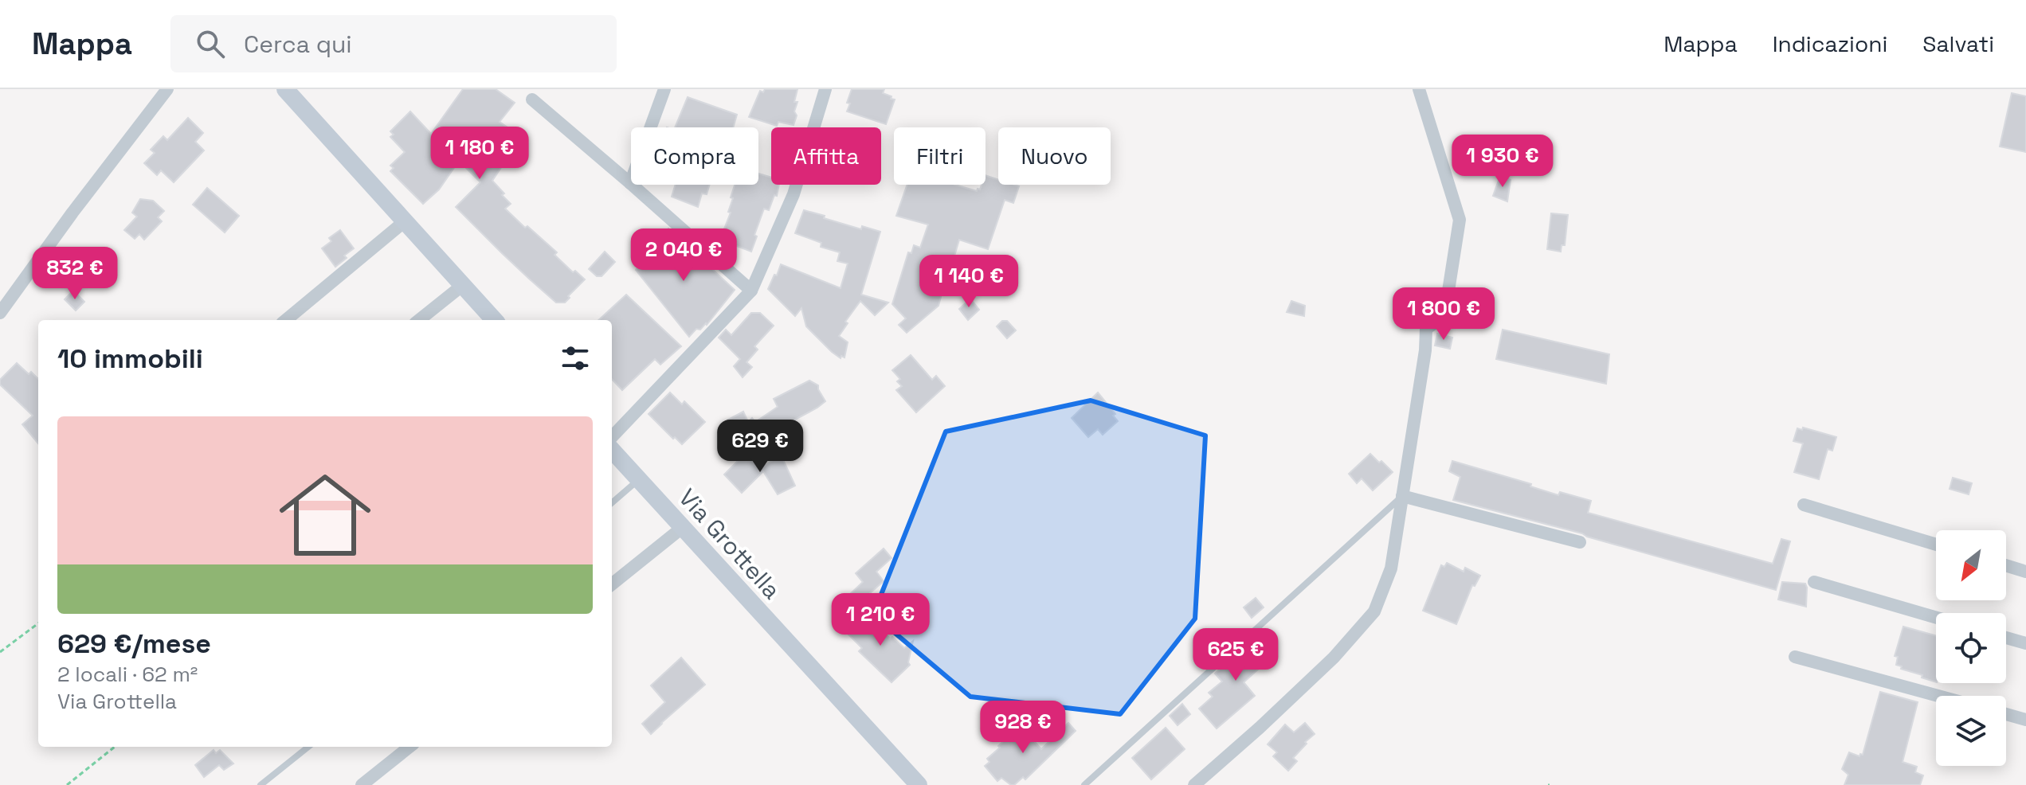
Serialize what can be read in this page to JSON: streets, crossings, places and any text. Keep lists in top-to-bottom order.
{
  "streets": {
    "street": ["Via Grottella"]
  },
  "north": "bottom left",
  "page": {
    "header": "Mappa",
    "search": "Cerca qui",
    "nav": ["Mappa", "Indicazioni", "Salvati"],
    "price": [
      "1 180 €",
      "1 930 €",
      "2 040 €",
      "832 €",
      "1 140 €",
      "1 800 €",
      "629 €",
      "1 210 €",
      "625 €",
      "928 €"
    ],
    "chip": [
      "Compra",
      "Affitta",
      "Filtri",
      "Nuovo"
    ],
    "heading": "10 immobili",
    "list": [
      {
        "name": "629 €/mese",
        "note": "2 locali · 62 m² · Via Grottella"
      }
    ]
  }
}
